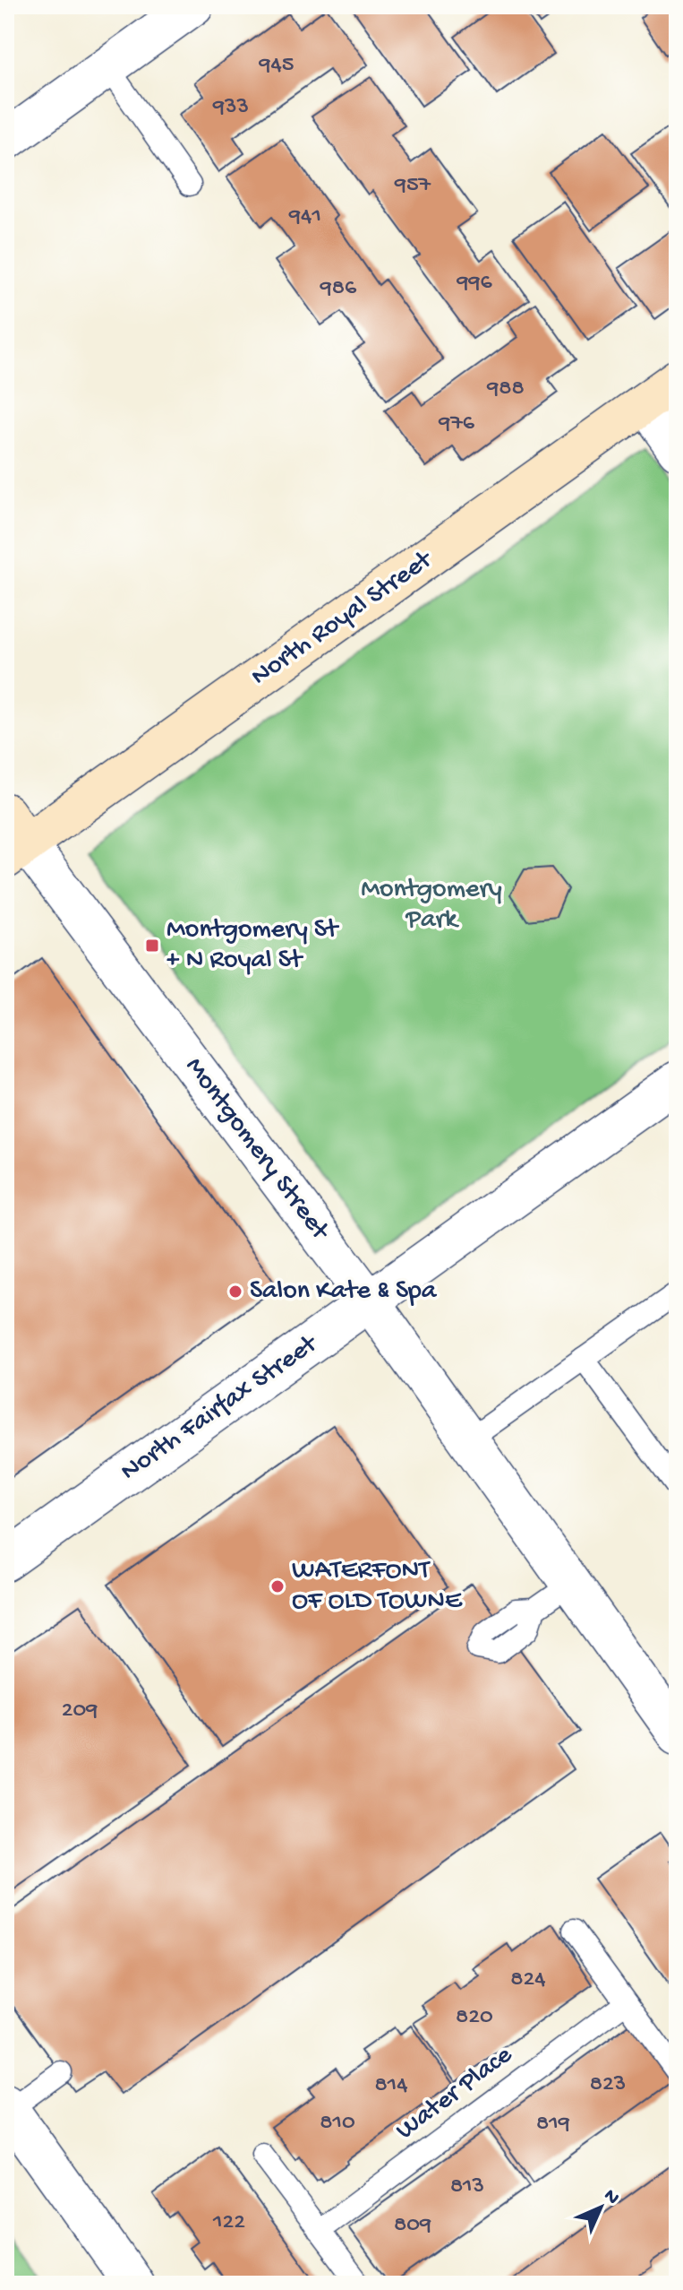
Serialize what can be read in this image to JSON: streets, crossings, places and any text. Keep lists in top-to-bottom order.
{
  "streets": {
    "street": ["North Royal Street", "Montgomery Street", "North Fairfax Street"],
    "lane": ["Water Place"]
  },
  "crossings": [
    ["North Royal Street", "Montgomery Street"],
    ["Montgomery Street", "North Fairfax Street"]
  ],
  "parks": ["Montgomery Park"],
  "places": {
    "transit": ["Montgomery St + N Royal St"],
    "other": ["Salon Kate & Spa", "WATERFONT OF OLD TOWNE"]
  },
  "house_numbers": [
    "945",
    "933",
    "957",
    "941",
    "996",
    "986",
    "988",
    "976",
    "209",
    "824",
    "820",
    "823",
    "814",
    "810",
    "819",
    "813",
    "122",
    "809"
  ],
  "north": "top right"
}
